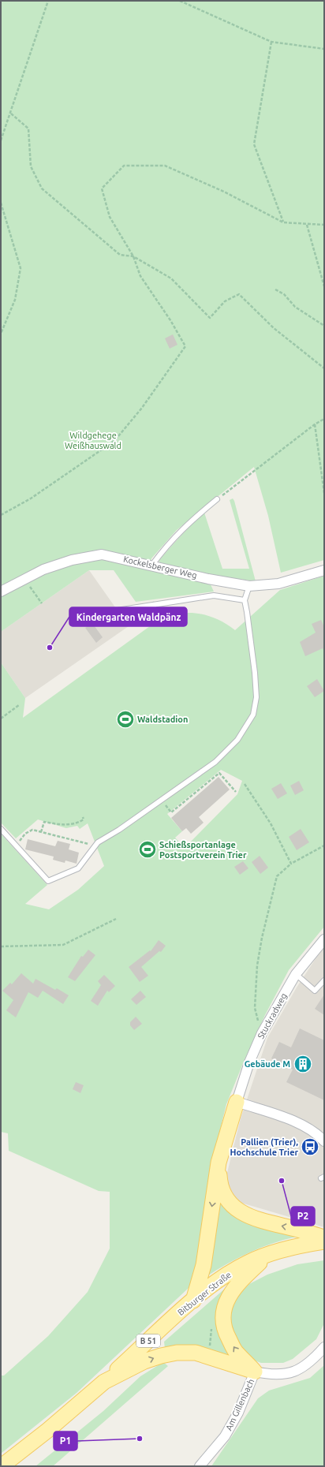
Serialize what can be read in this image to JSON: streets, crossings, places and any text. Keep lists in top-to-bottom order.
{
  "streets": {
    "main road": ["Bitburger Straße", "B 51"],
    "street": ["Kockelsberger Weg", "Stuckradweg", "Am Gillenbach"]
  },
  "crossings": [
    ["Bitburger Straße", "B 51"]
  ],
  "parks": ["Wildgehege Weißhauswald"],
  "places": {
    "other": ["Kindergarten Waldpänz", "P2", "P1"],
    "sports": ["Waldstadion", "Schießsportanlage Postsportverein Trier"],
    "building": ["Gebäude M"],
    "bus stop": ["Pallien (Trier), Hochschule Trier"]
  }
}
